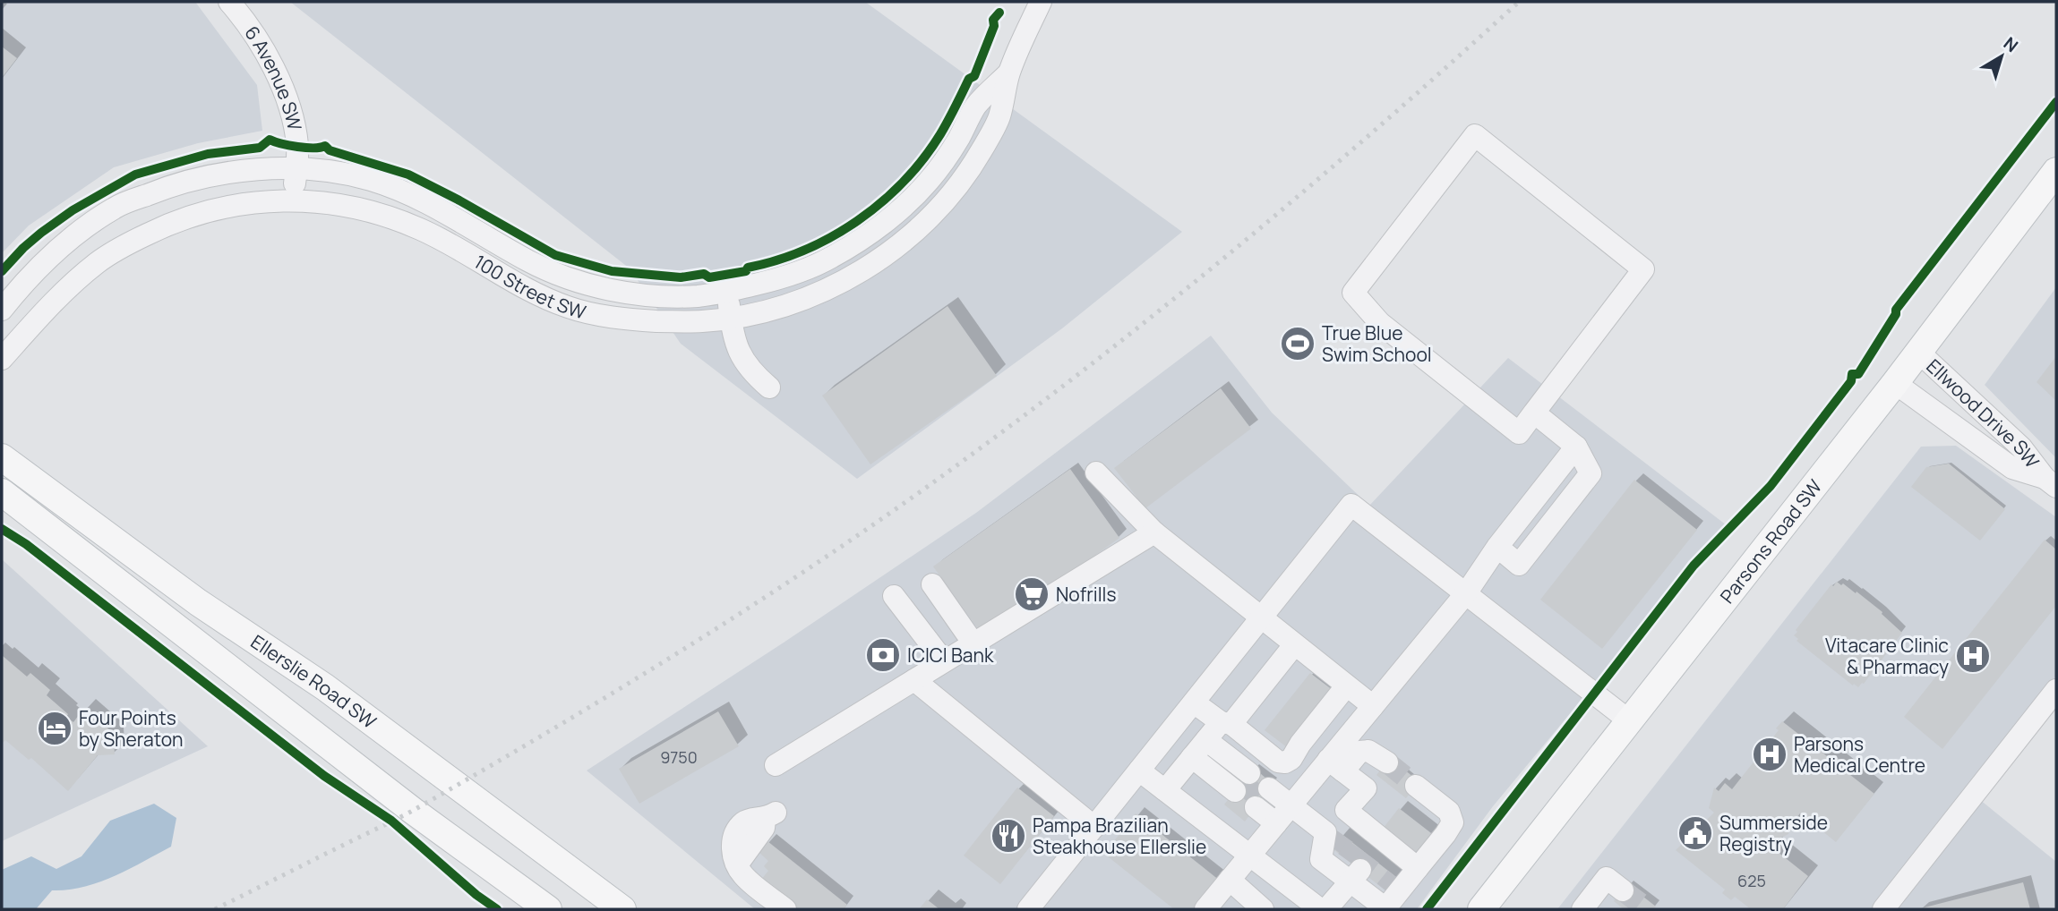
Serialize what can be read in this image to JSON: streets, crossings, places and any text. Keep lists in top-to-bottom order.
{
  "streets": {
    "main road": ["Parsons Road SW", "Ellerslie Road SW"],
    "street": ["6 Avenue SW", "100 Street SW", "Ellwood Drive SW"]
  },
  "crossings": [
    ["6 Avenue SW", "100 Street SW"],
    ["Ellwood Drive SW", "Parsons Road SW"]
  ],
  "places": {
    "sports": ["True Blue Swim School"],
    "supermarket": ["Nofrills"],
    "bank": ["ICICI Bank"],
    "hospital": ["Vitacare Clinic & Pharmacy", "Parsons Medical Centre"],
    "hotel": ["Four Points by Sheraton"],
    "public building": ["Summerside Registry"],
    "restaurant": ["Pampa Brazilian Steakhouse Ellerslie"]
  },
  "house_numbers": ["9750", "625"],
  "north": "top right"
}
